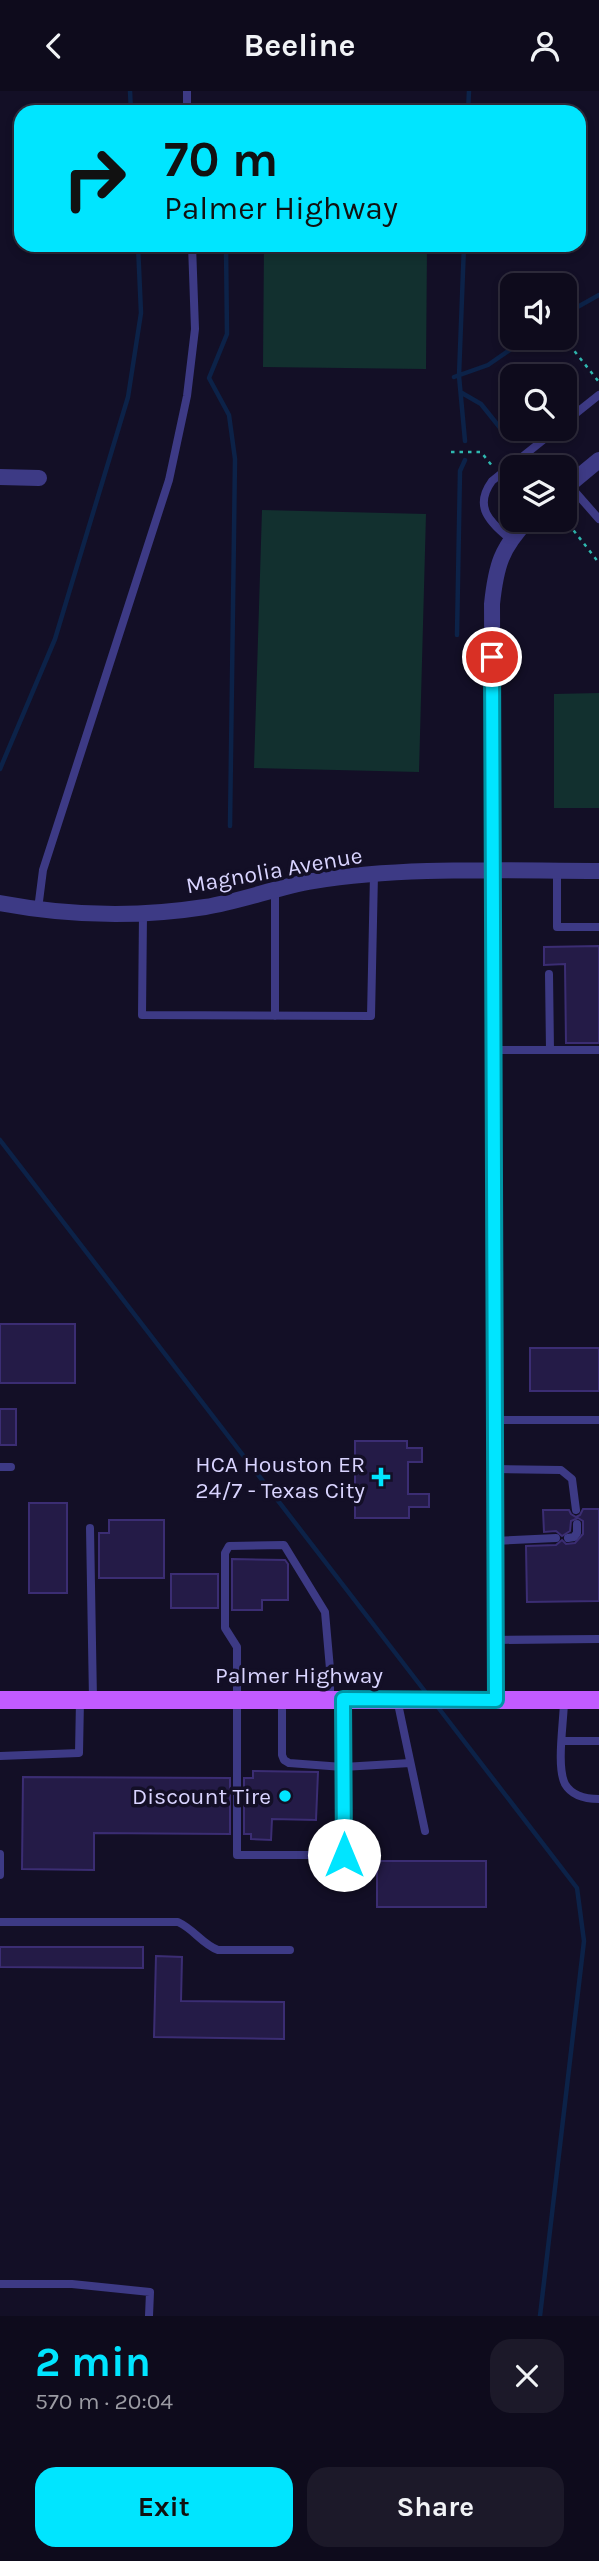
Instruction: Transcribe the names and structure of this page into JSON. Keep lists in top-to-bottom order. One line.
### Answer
{"streets":{"main road":["Palmer Highway"],"street":["Magnolia Avenue"]},"places":{"health":["HCA Houston ER 24/7 - Texas City"],"other":["Discount Tire"]},"page":{"header":"Beeline","turn":["70 m","Palmer Highway"],"heading":["2 min","570 m · 20:04"],"buttons":["Exit","Share"]}}
